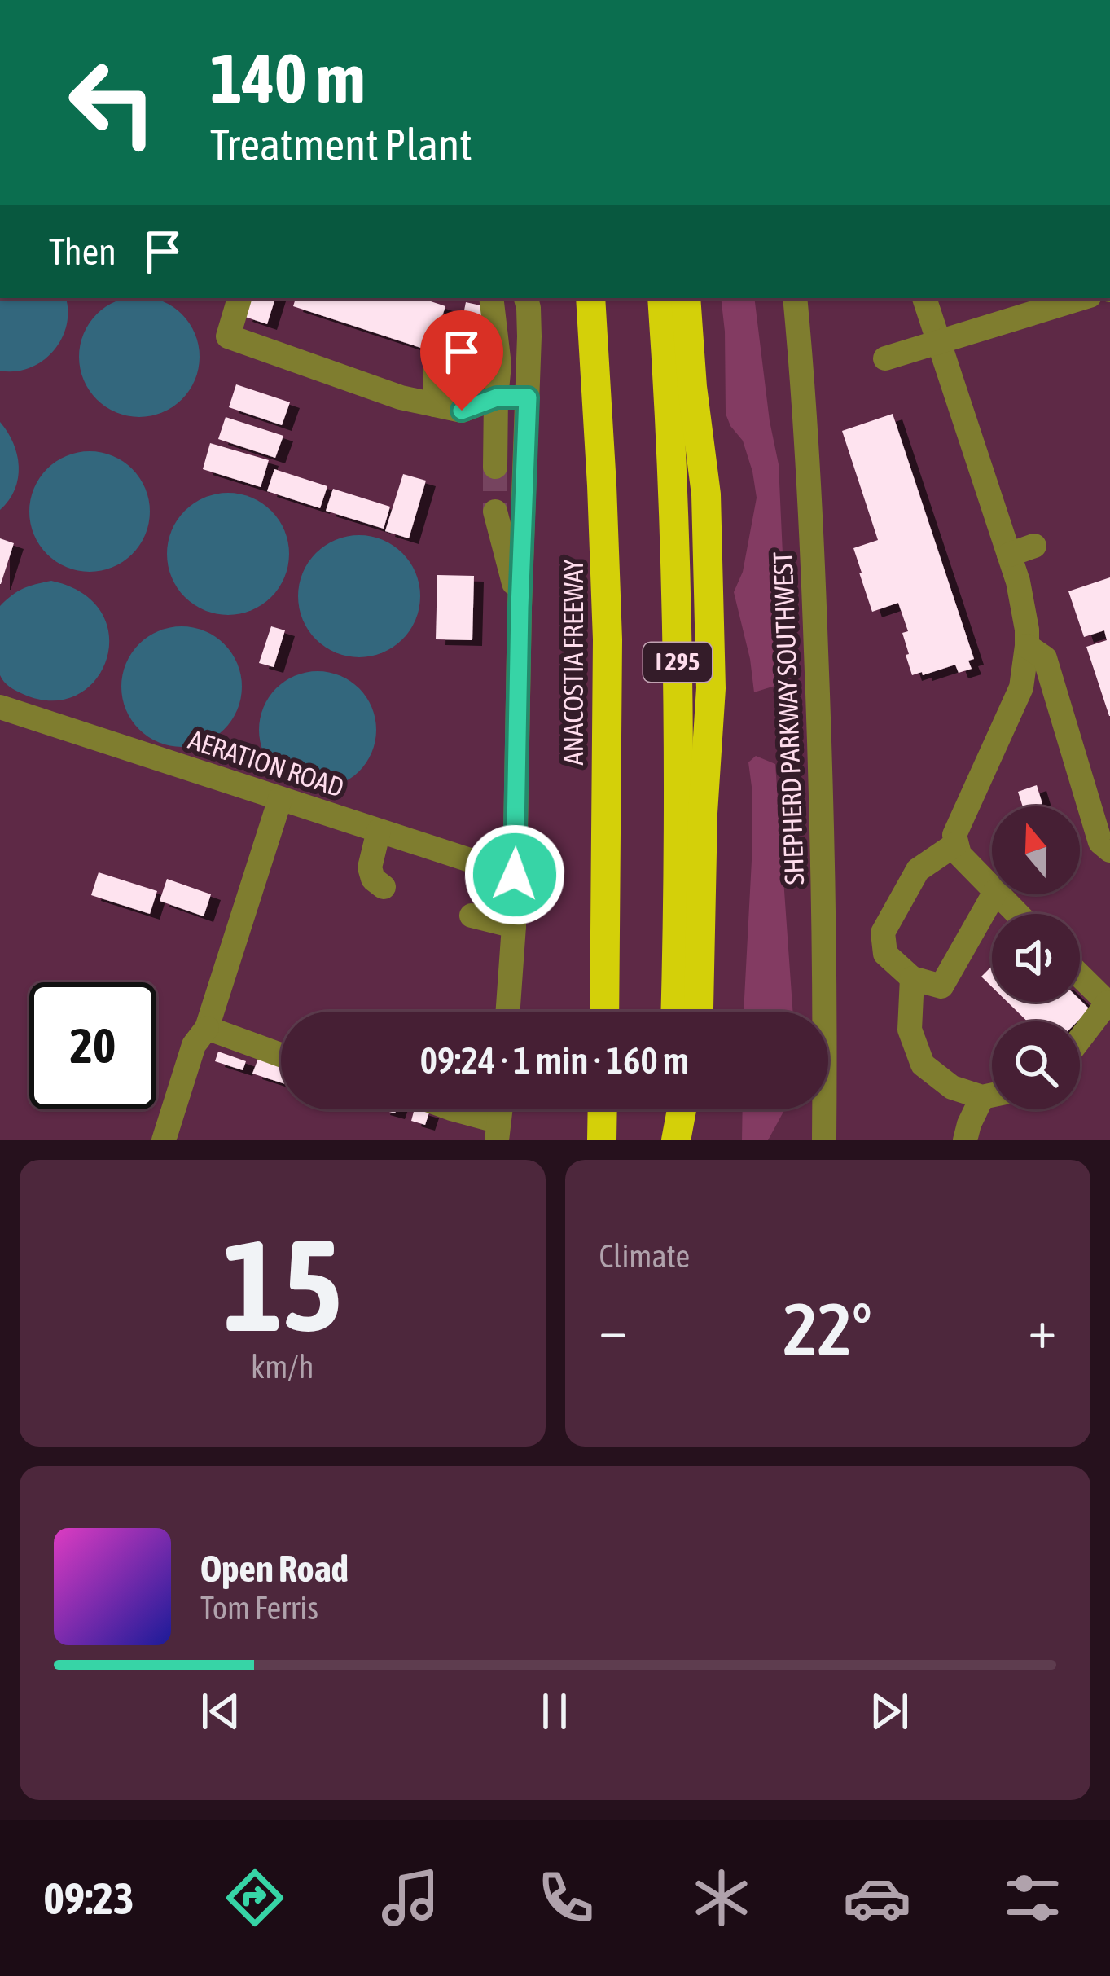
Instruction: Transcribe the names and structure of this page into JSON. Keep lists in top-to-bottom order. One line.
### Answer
{"streets":{"highway":["ANACOSTIA FREEWAY","I 295"],"street":["SHEPHERD PARKWAY SOUTHWEST","AERATION ROAD"]},"north":"top","page":{"turn":["140 m","Treatment Plant"],"then":"Then","limit":"20","trip":"09:24 · 1 min · 160 m","tile":[["15","km/h"],"Climate"],"heat":["−","22°","+"],"song":["Open Road","Tom Ferris"],"tabs":"09:23"}}
